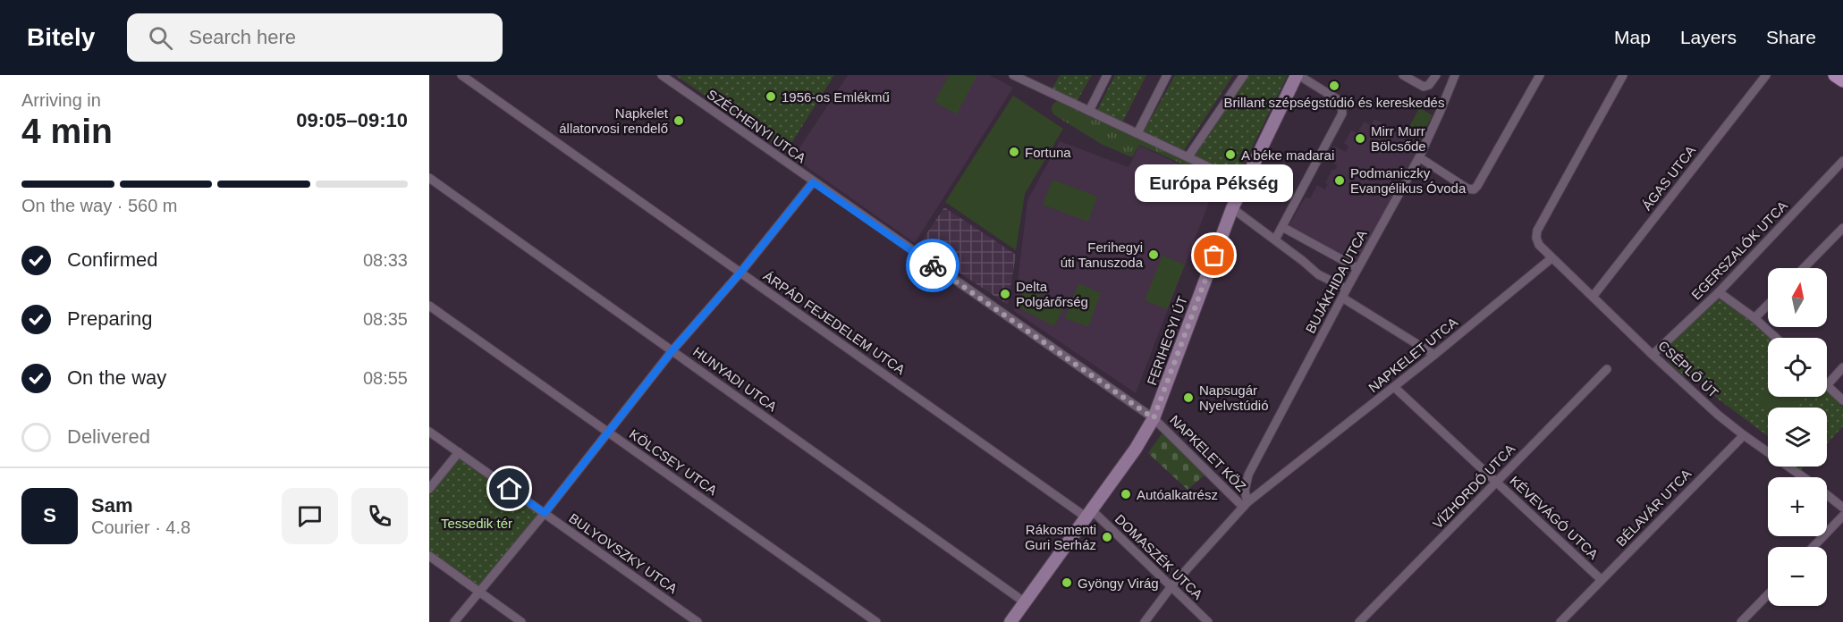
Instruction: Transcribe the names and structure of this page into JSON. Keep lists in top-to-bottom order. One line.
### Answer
{"streets":{"main road":["FERIHEGYI ÚT"],"street":["SZÉCHENYI UTCA","ÁGAS UTCA","EGERSZALÓK UTCA","BUJÁKHIDA UTCA","ÁRPÁD FEJEDELEM UTCA","NAPKELET UTCA","CSÉPLŐ ÚT","HUNYADI UTCA","NAPKELET KÖZ","KÖLCSEY UTCA","VÍZHORDÓ UTCA","BÉLAVÁR UTCA","KÉVEVÁGÓ UTCA","BULYOVSZKY UTCA","DOMASZÉK UTCA"]},"crossings":[["SZÉCHENYI UTCA","FERIHEGYI ÚT"],["SZÉCHENYI UTCA","NAPKELET KÖZ"],["ÁGAS UTCA","CSÉPLŐ ÚT"],["EGERSZALÓK UTCA","CSÉPLŐ ÚT"],["BUJÁKHIDA UTCA","NAPKELET UTCA"],["BUJÁKHIDA UTCA","NAPKELET KÖZ"],["ÁRPÁD FEJEDELEM UTCA","FERIHEGYI ÚT"],["ÁRPÁD FEJEDELEM UTCA","DOMASZÉK UTCA"],["FERIHEGYI ÚT","HUNYADI UTCA"],["FERIHEGYI ÚT","NAPKELET KÖZ"],["FERIHEGYI ÚT","DOMASZÉK UTCA"],["NAPKELET UTCA","CSÉPLŐ ÚT"],["NAPKELET UTCA","NAPKELET KÖZ"],["NAPKELET UTCA","KÉVEVÁGÓ UTCA"],["NAPKELET UTCA","DOMASZÉK UTCA"],["CSÉPLŐ ÚT","BÉLAVÁR UTCA"],["VÍZHORDÓ UTCA","KÉVEVÁGÓ UTCA"],["BÉLAVÁR UTCA","KÉVEVÁGÓ UTCA"]],"parks":["Tessedik tér"],"places":["Brillant szépségstúdió és kereskedés","1956-os Emlékmű","Napkelet állatorvosi rendelő","Mirr Murr Bölcsőde","Fortuna","A béke madarai","Podmaniczky Evangélikus Óvoda","Ferihegyi úti Tanuszoda","Európa Pékség","Delta Polgárőrség","Napsugár Nyelvstúdió","Autóalkatrész","Rákosmenti Guri Serház","Gyöngy Virág"],"north":"top","page":{"header":"Bitely","search":"Search here","nav":["Map","Layers","Share"],"heading":["4 min","Arriving in","09:05–09:10"],"panel":["Sam","Courier · 4.8"],"bubble":"Európa Pékség","bar":"On the way · 560 m","list":[["Confirmed","08:33"],["Preparing","08:35"],["On the way","08:55"],"Delivered"],"map_buttons":["+","−"],"round":"S"}}
